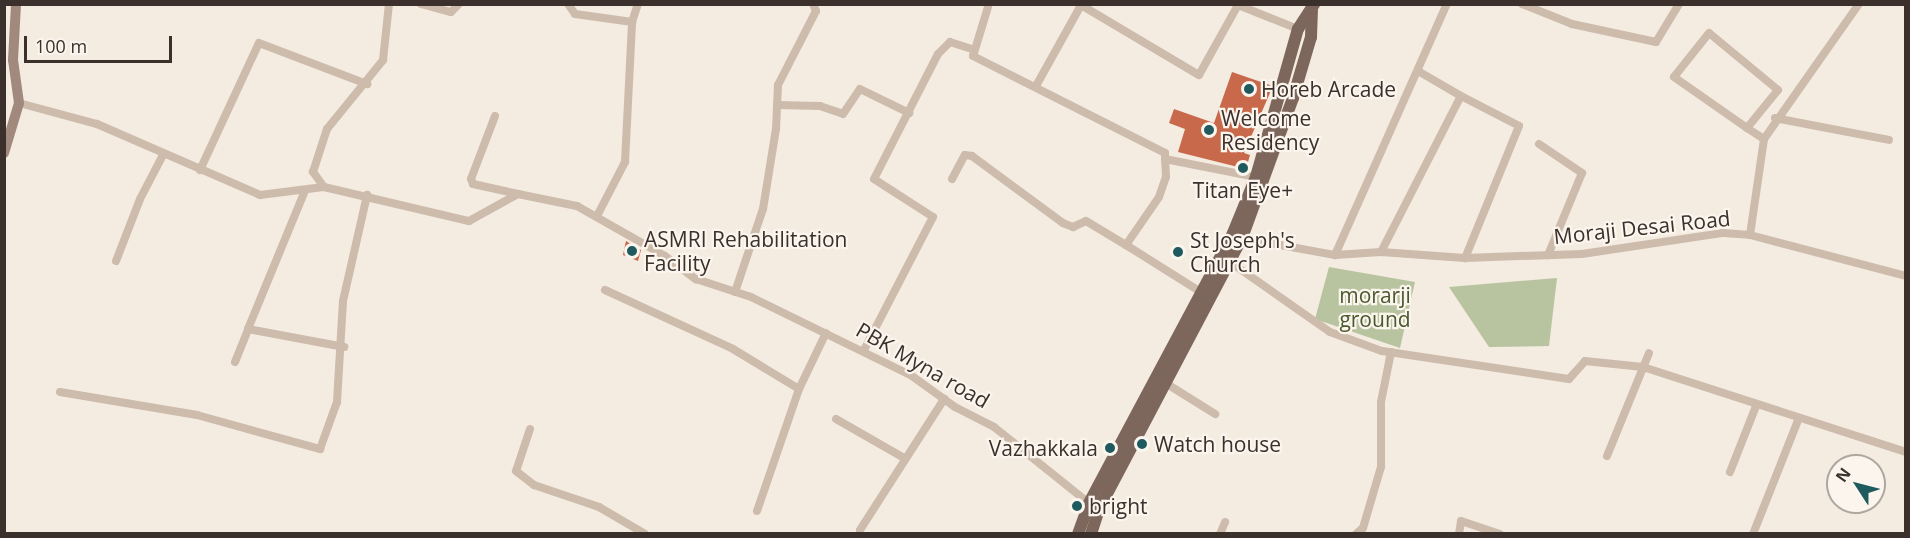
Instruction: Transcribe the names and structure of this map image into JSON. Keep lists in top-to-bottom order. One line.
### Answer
{"streets":{"street":["Moraji Desai Road","PBK Myna road"]},"parks":["morarji ground"],"places":["Horeb Arcade","Welcome Residency","Titan Eye+","ASMRI Rehabilitation Facility","St Joseph's Church","Watch house","Vazhakkala","bright"],"scale_bar":"100 m","north":"top left"}
